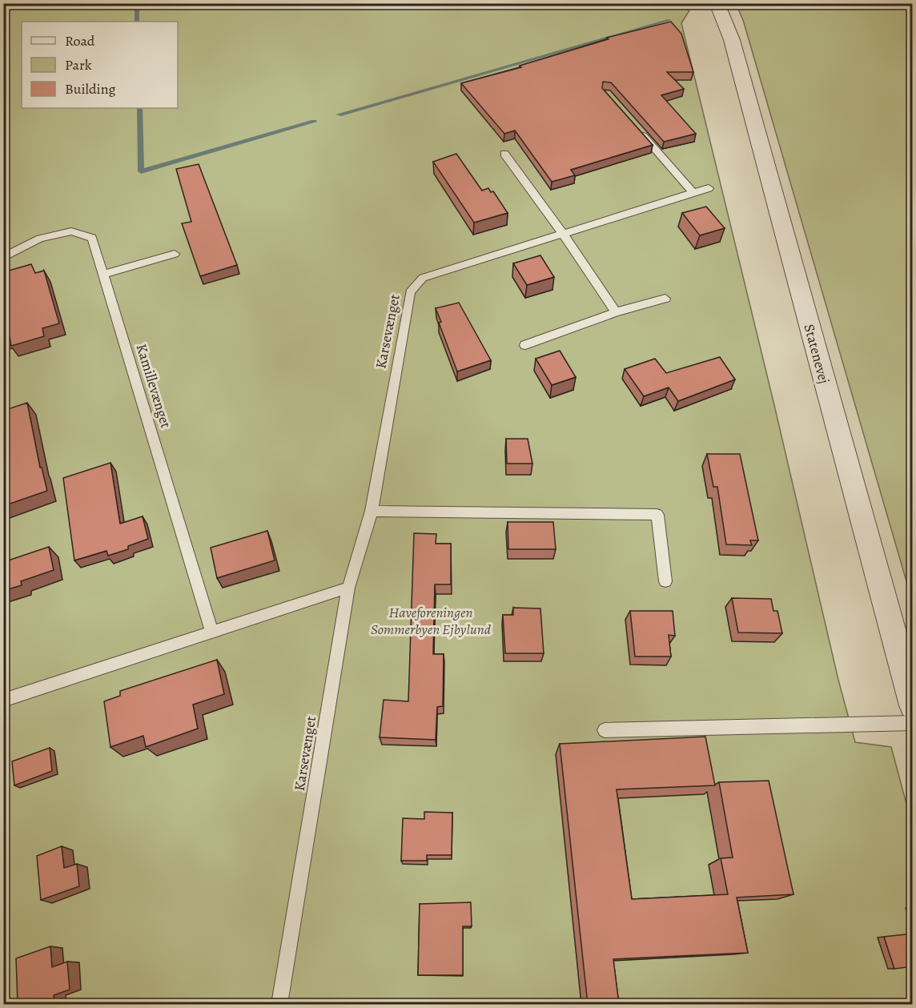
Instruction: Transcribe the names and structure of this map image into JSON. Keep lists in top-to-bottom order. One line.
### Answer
{"streets":{"street":["Statenevej"],"lane":["Karsevænget","Kamillevænget"]},"parks":["Haveforeningen Sommerbyen Ejbylund"],"legend":["Road","Park","Building"]}
